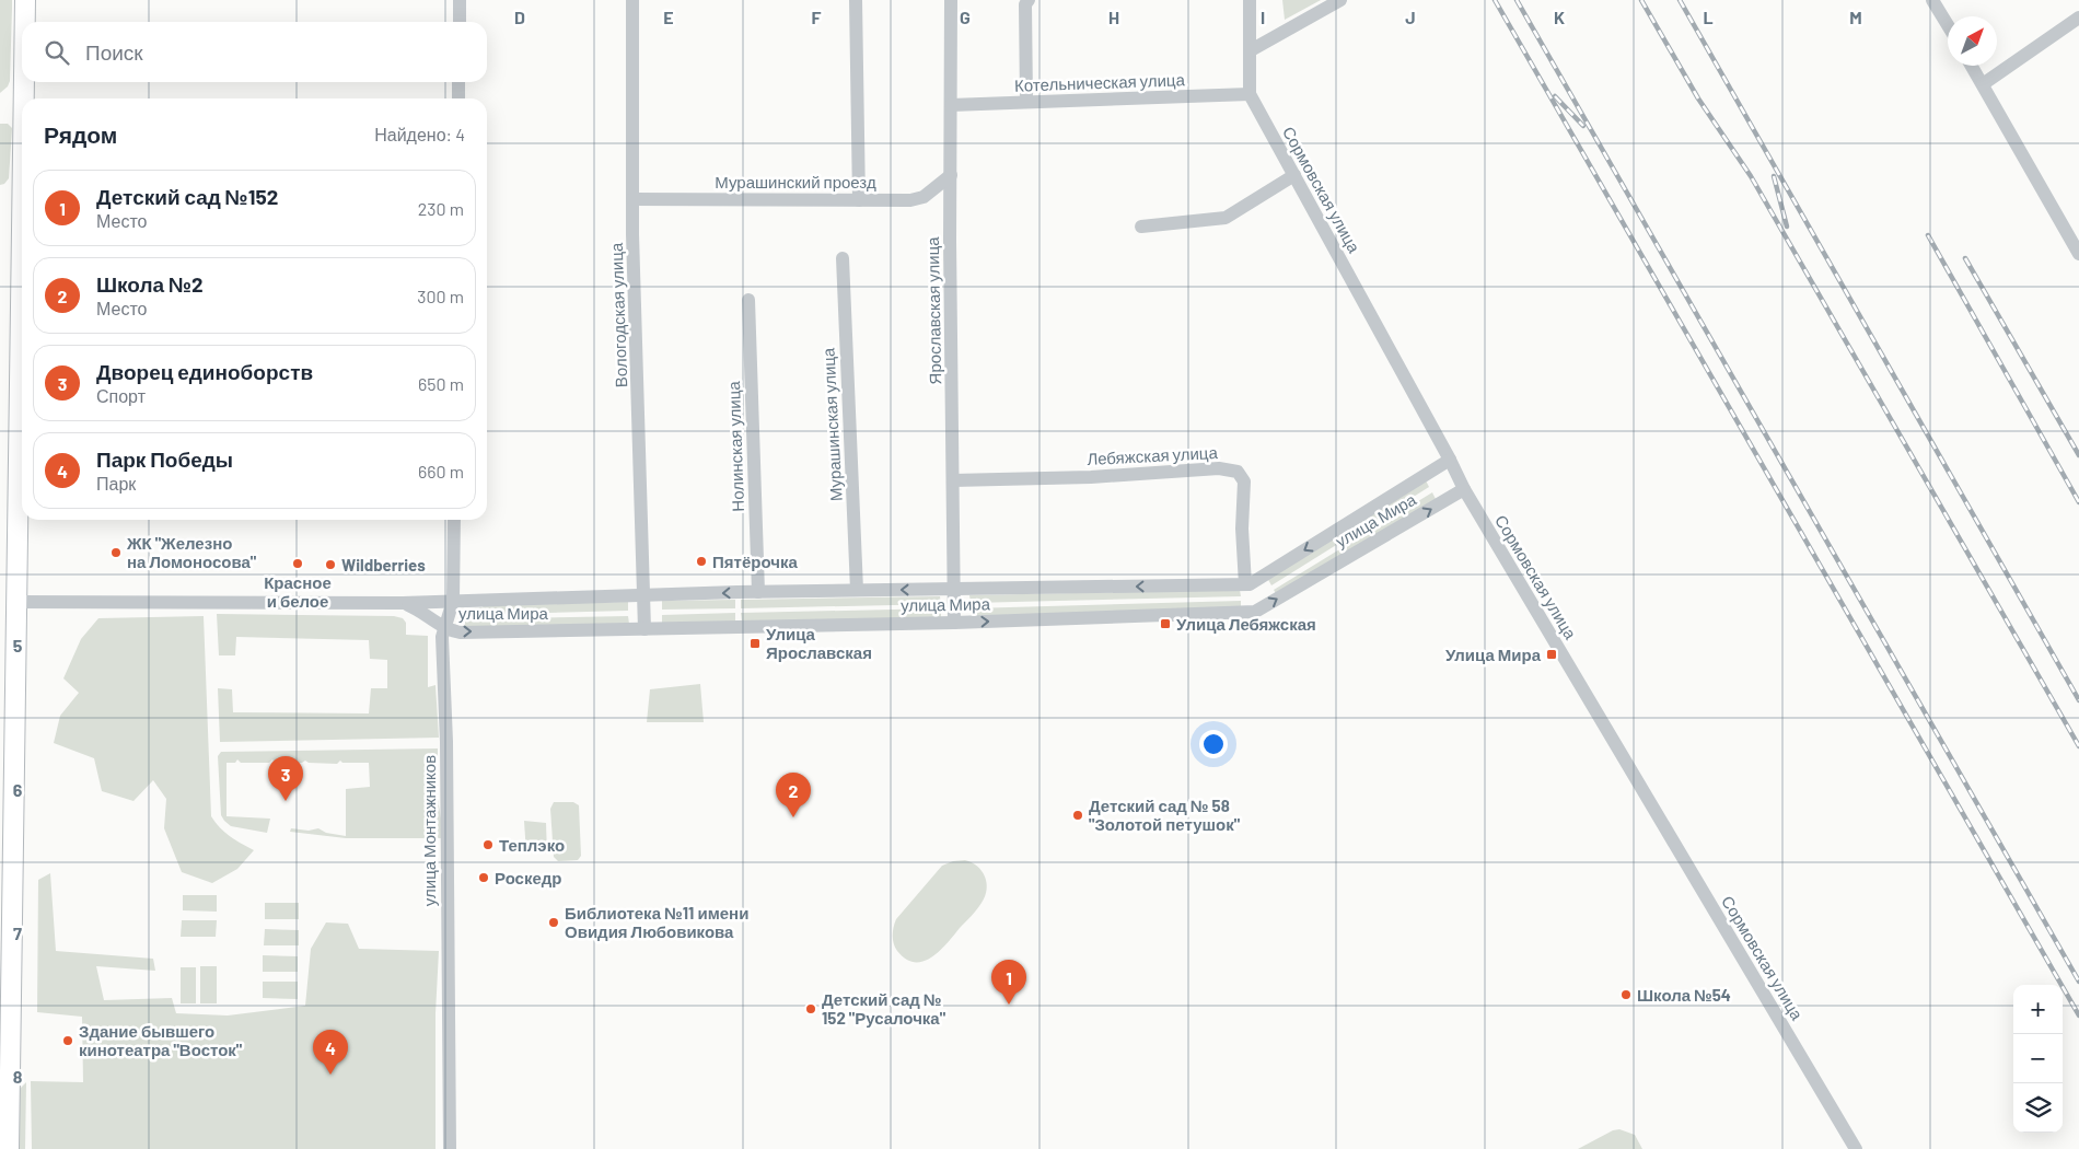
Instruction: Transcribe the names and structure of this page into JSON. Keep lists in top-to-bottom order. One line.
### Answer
{"streets":{"street":["Котельническая улица","Мурашинский проезд","Сормовская улица","Ярославская улица","Вологодская улица","Мурашинская улица","Нолинская улица","Лебяжская улица","улица Мира","улица Монтажников"]},"crossings":[["Котельническая улица","Сормовская улица"],["Котельническая улица","Ярославская улица"],["Мурашинский проезд","Ярославская улица"],["Мурашинский проезд","Вологодская улица"],["Сормовская улица","улица Мира"],["Ярославская улица","Лебяжская улица"],["Ярославская улица","улица Мира"],["Вологодская улица","улица Мира"],["Мурашинская улица","улица Мира"],["Нолинская улица","улица Мира"],["Лебяжская улица","улица Мира"],["улица Мира","улица Монтажников"]],"places":{"other":["ЖК \"Железно на Ломоносова\"","Пятёрочка","Красное и белое","Wildberries","Детский сад № 58 \"Золотой петушок\"","Теплэко","Роскедр","Библиотека №11 имени Овидия Любовикова","Школа №54","Детский сад № 152 \"Русалочка\"","Здание бывшего кинотеатра \"Восток\""],"transit":["Улица Лебяжская","Улица Ярославская","Улица Мира"]},"north":"top right","page":{"search":"Поиск","heading":["Рядом","Найдено: 4"],"list":[{"mark":"1","name":"Детский сад №152","note":"Место","value":"230 m"},{"mark":"2","name":"Школа №2","note":"Место","value":"300 m"},{"mark":"3","name":"Дворец единоборств","note":"Спорт","value":"650 m"},{"mark":"4","name":"Парк Победы","note":"Парк","value":"660 m"}],"pins":["3","2","1","4"],"map_buttons":["+","−"]},"grid":{"columns":["D","E","F","G","H","I","J","K","L","M"],"rows":["5","6","7","8"]}}
